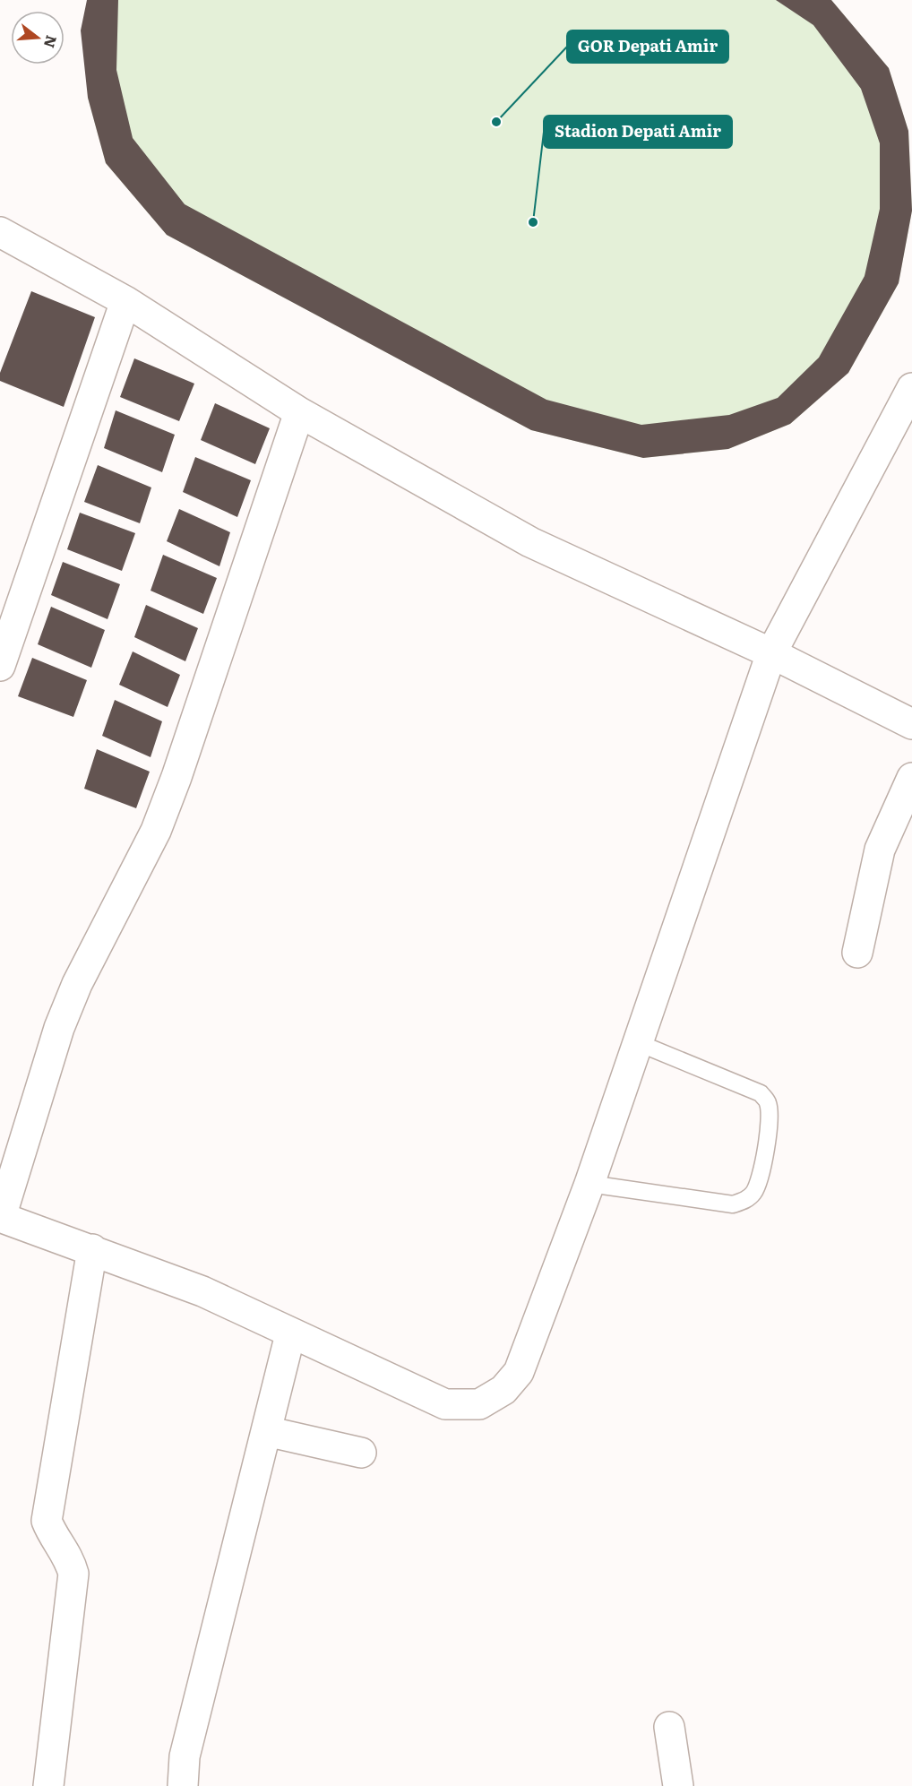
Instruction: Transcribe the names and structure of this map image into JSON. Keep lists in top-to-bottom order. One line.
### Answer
{"places":["GOR Depati Amir","Stadion Depati Amir"],"north":"right"}
